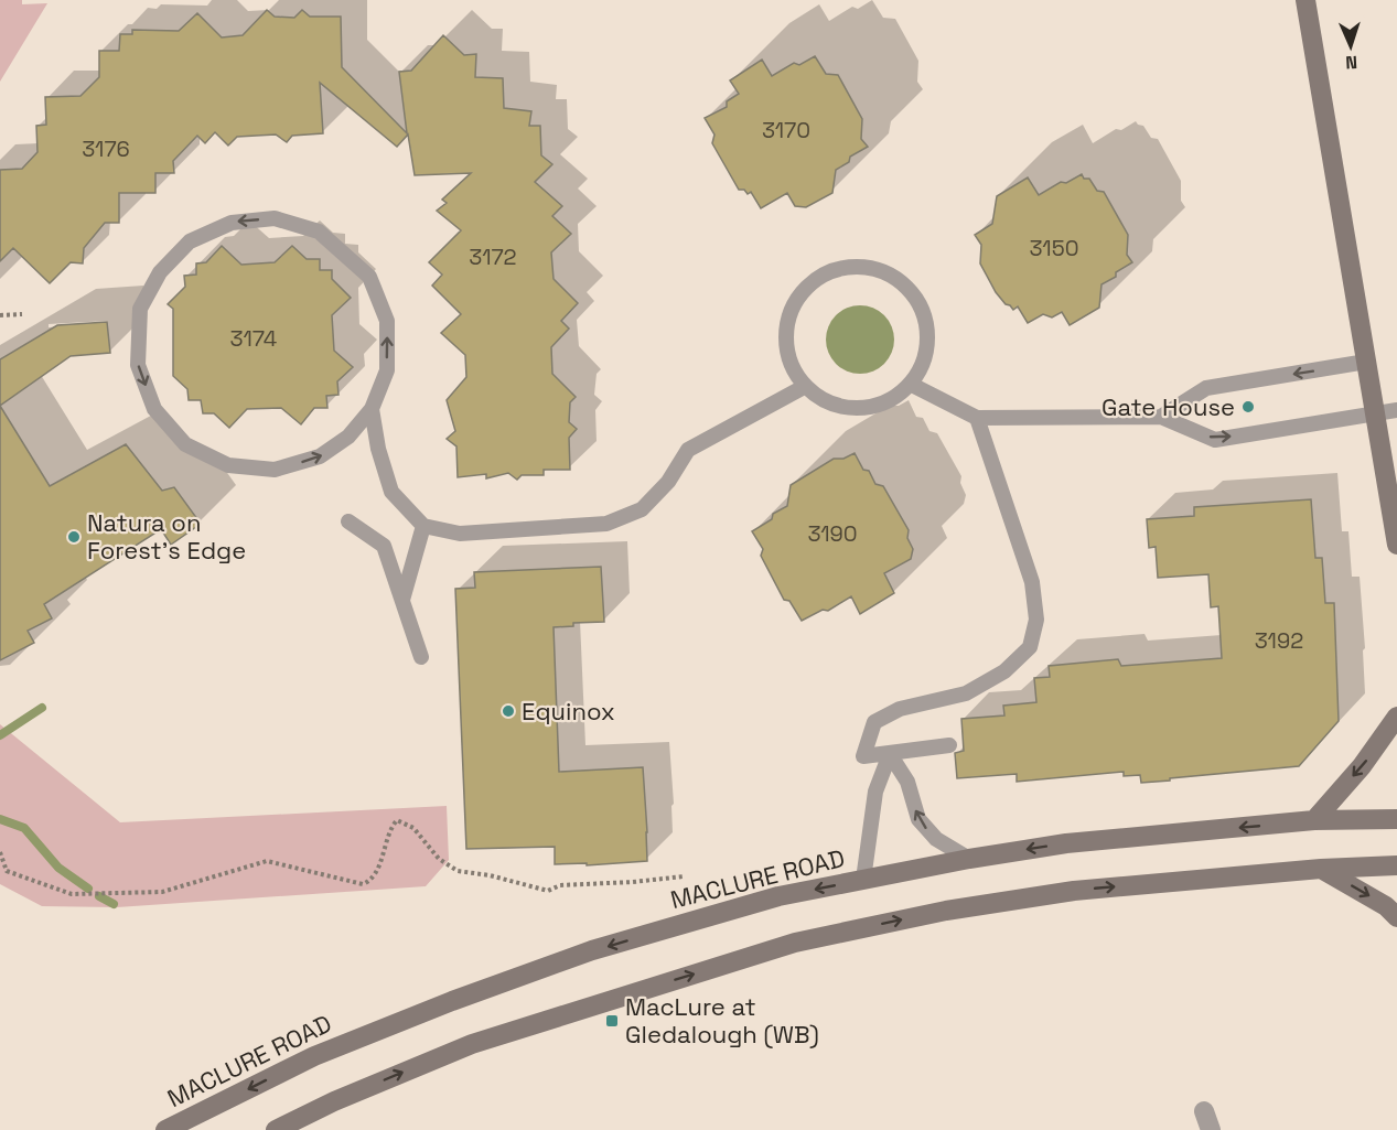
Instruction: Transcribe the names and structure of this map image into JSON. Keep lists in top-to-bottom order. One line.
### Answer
{"streets":{"main road":["MACLURE ROAD"]},"places":{"other":["Gate House","Natura on Forest's Edge","Equinox"],"transit":["MacLure at Gledalough (WB)"]},"house_numbers":["3170","3176","3150","3172","3174","3190","3192"],"north":"bottom"}
